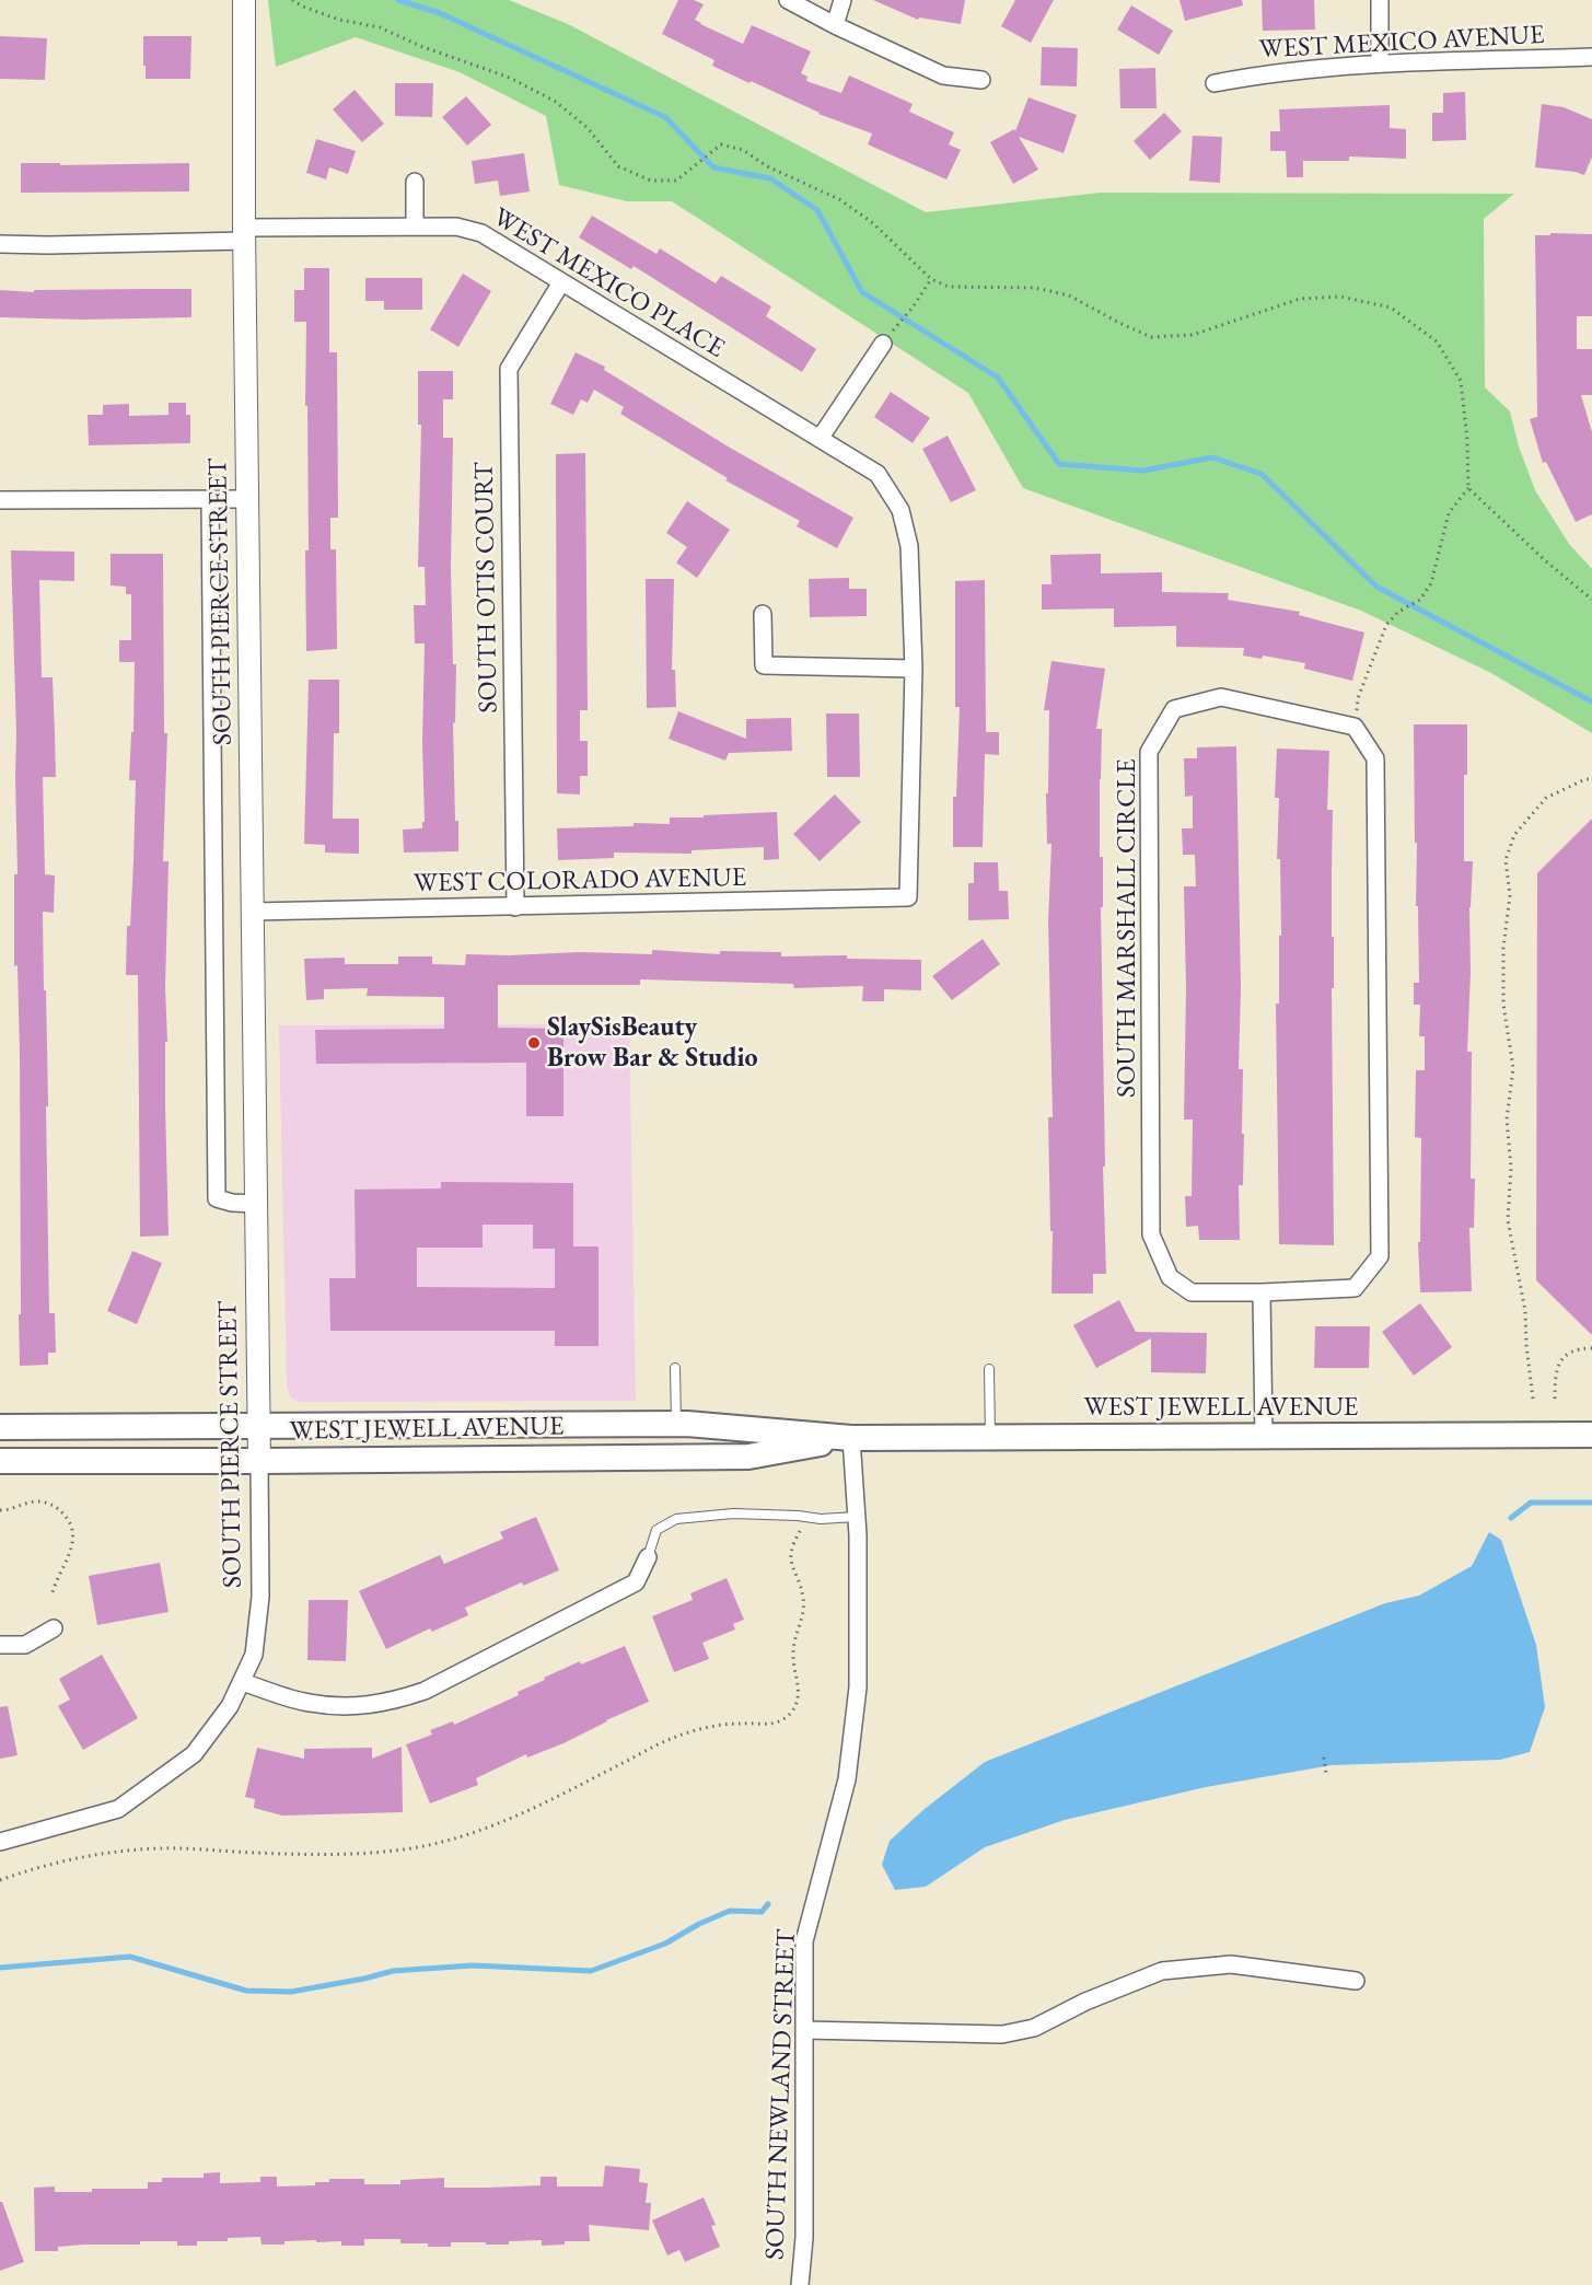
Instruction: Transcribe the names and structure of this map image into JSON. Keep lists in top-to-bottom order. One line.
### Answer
{"streets":{"main road":["WEST JEWELL AVENUE"],"street":["WEST MEXICO AVENUE","WEST MEXICO PLACE","SOUTH OTIS COURT","SOUTH PIERCE STREET","WEST COLORADO AVENUE","SOUTH MARSHALL CIRCLE","SOUTH NEWLAND STREET"]},"crossings":[["WEST MEXICO PLACE","SOUTH OTIS COURT"],["WEST MEXICO PLACE","SOUTH PIERCE STREET"],["WEST MEXICO PLACE","WEST COLORADO AVENUE"],["SOUTH OTIS COURT","WEST COLORADO AVENUE"],["SOUTH PIERCE STREET","WEST COLORADO AVENUE"],["SOUTH PIERCE STREET","WEST JEWELL AVENUE"],["WEST JEWELL AVENUE","SOUTH NEWLAND STREET"]],"places":["SlaySisBeauty Brow Bar & Studio"]}
